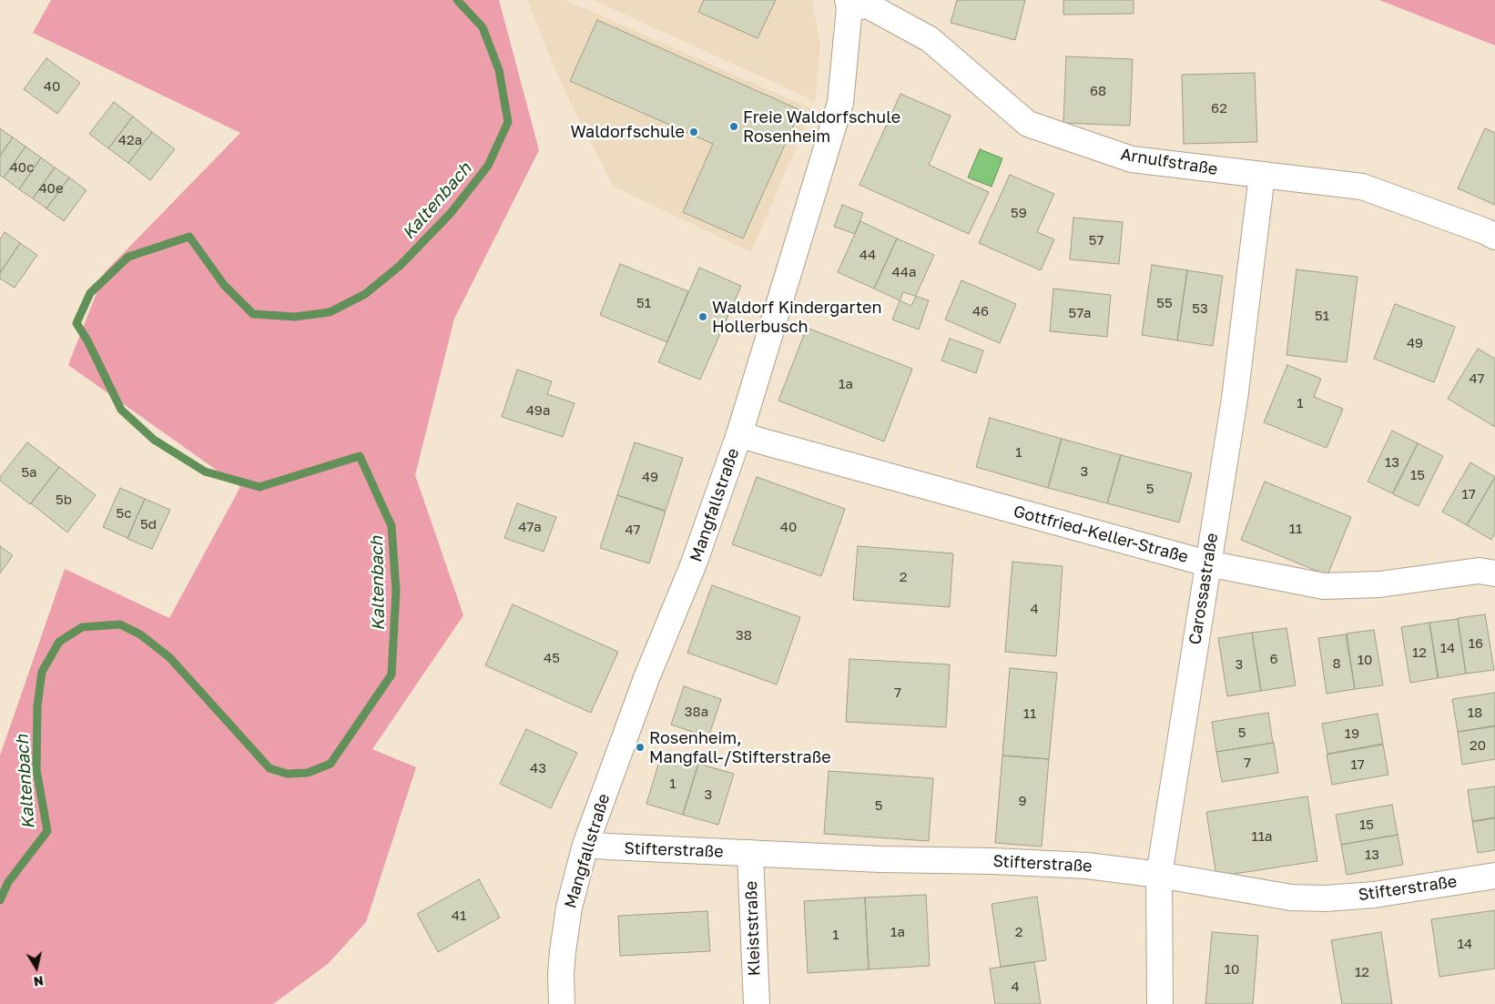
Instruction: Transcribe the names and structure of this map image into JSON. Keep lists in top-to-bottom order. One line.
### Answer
{"streets":{"street":["Arnulfstraße","Mangfallstraße","Gottfried-Keller-Straße","Carossastraße","Stifterstraße","Kleiststraße"]},"crossings":[["Arnulfstraße","Mangfallstraße"],["Arnulfstraße","Carossastraße"],["Mangfallstraße","Gottfried-Keller-Straße"],["Mangfallstraße","Stifterstraße"],["Gottfried-Keller-Straße","Carossastraße"],["Carossastraße","Stifterstraße"],["Stifterstraße","Kleiststraße"]],"water":["Kaltenbach"],"places":["Freie Waldorfschule Rosenheim","Waldorfschule","Waldorf Kindergarten Hollerbusch","Rosenheim, Mangfall-/Stifterstraße"],"house_numbers":["40","68","62","42a","40c","40e","59","57","44","44a","51","55","53","46","57a","51","49","47","1a","1","49a","1","13","3","5a","15","49","5","17","5b","5c","5d","47a","40","11","47","2","4","38","16","14","12","45","6","10","8","3","7","38a","18","11","5","19","20","7","17","43","1","3","9","5","15","11a","13","41","1a","2","1","14","10","12","4"],"north":"bottom"}
